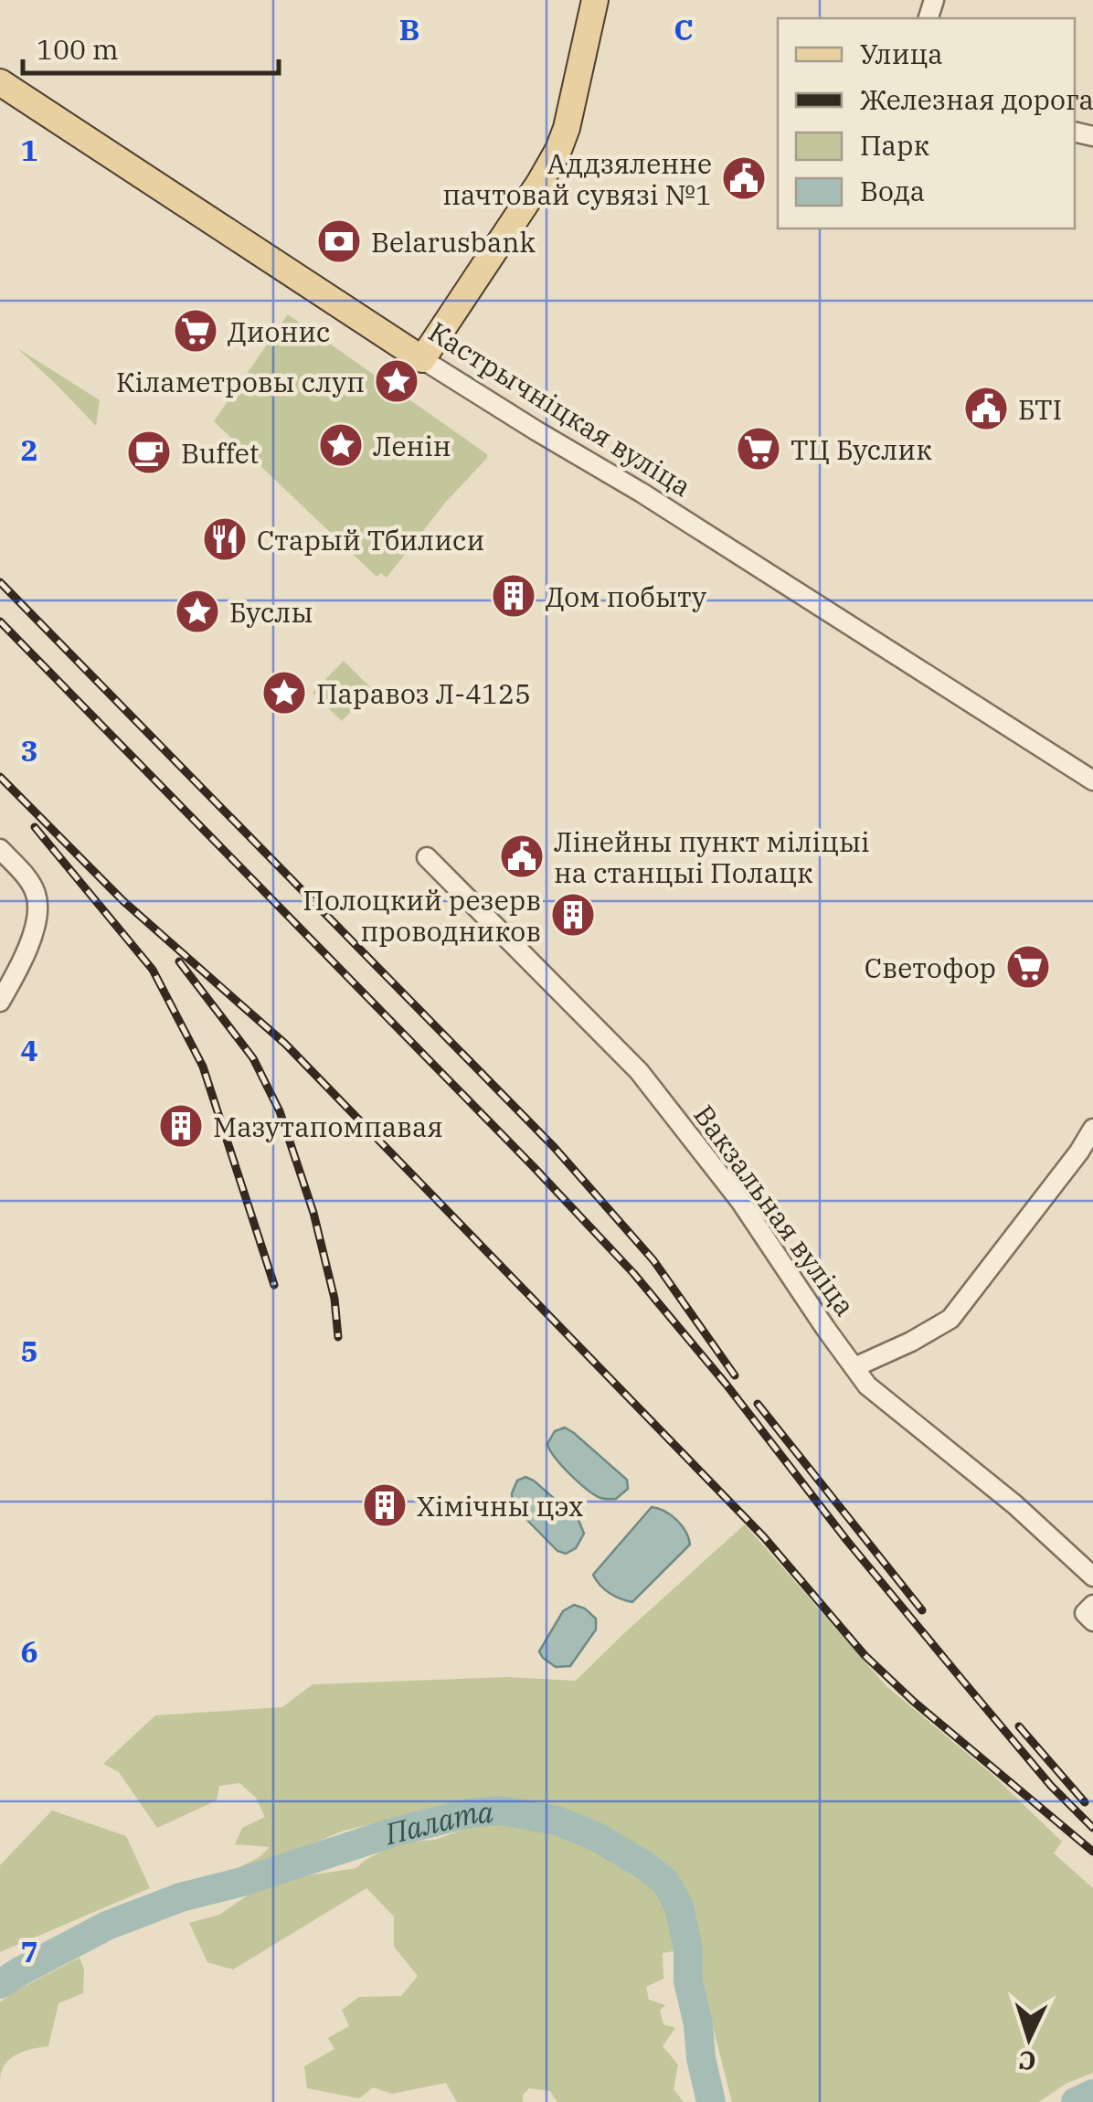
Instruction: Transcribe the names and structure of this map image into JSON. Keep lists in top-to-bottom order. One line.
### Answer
{"streets":{"main road":["Кастрычніцкая вуліца"],"street":["Вакзальная вуліца"]},"water":["Палата"],"places":{"public building":["Аддзяленне пачтовай сувязі №1","БТІ","Лінейны пункт міліцыі на станцыі Полацк"],"bank":["Belarusbank"],"supermarket":["Дионис","ТЦ Буслик","Светофор"],"place":["Кіламетровы слуп","Ленін","Буслы","Паравоз Л-4125"],"cafe":["Buffet"],"restaurant":["Старый Тбилиси"],"building":["Дом побыту","Полоцкий резерв проводников","Мазутапомпавая","Хімічны цэх"]},"legend":["Улица","Железная дорога","Парк","Вода"],"scale_bar":"100 m","north":"bottom","grid":{"columns":["B","C"],"rows":["1","2","3","4","5","6","7"]}}
